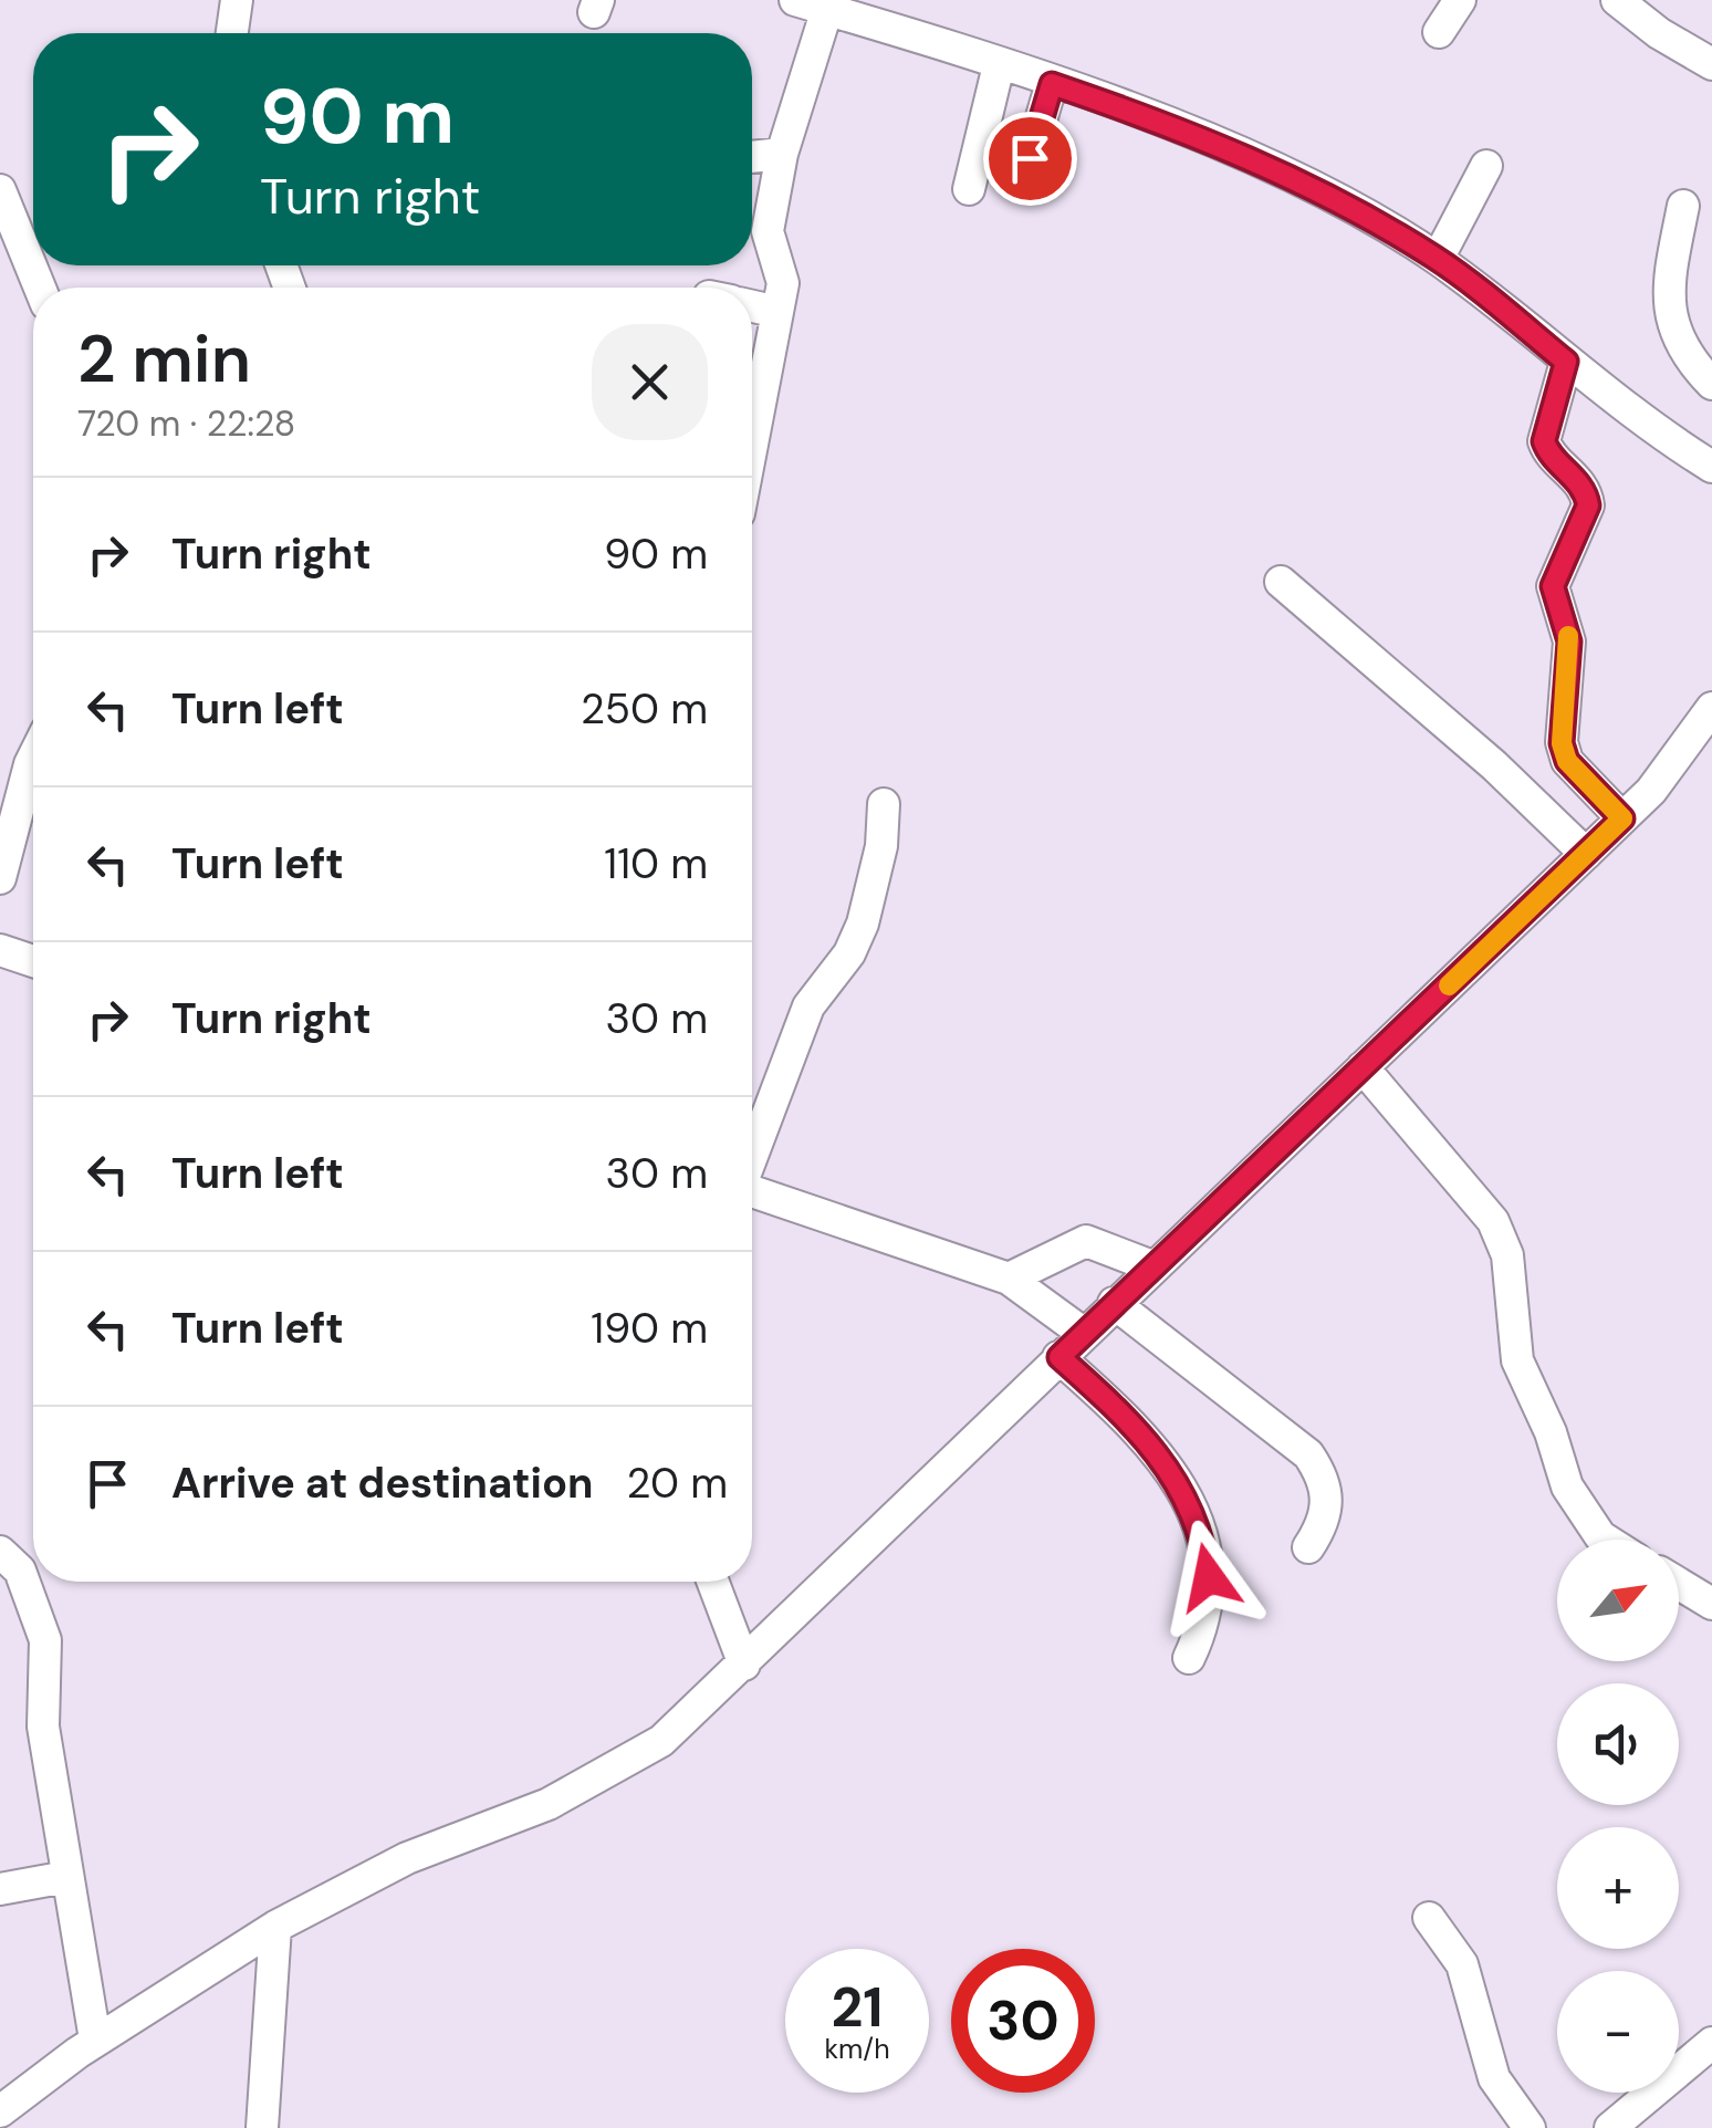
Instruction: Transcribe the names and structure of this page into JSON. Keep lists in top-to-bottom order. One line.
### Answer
{"north":"top right","page":{"turn":["90 m","Turn right"],"heading":["2 min","720 m · 22:28"],"list":[{"name":"Turn right","value":"90 m"},{"name":"Turn left","value":"250 m"},{"name":"Turn left","value":"110 m"},{"name":"Turn right","value":"30 m"},{"name":"Turn left","value":"30 m"},{"name":"Turn left","value":"190 m"},{"name":"Arrive at destination","value":"20 m"}],"map_buttons":["+","−"],"speed":"21 km/h","limit":"30"}}
